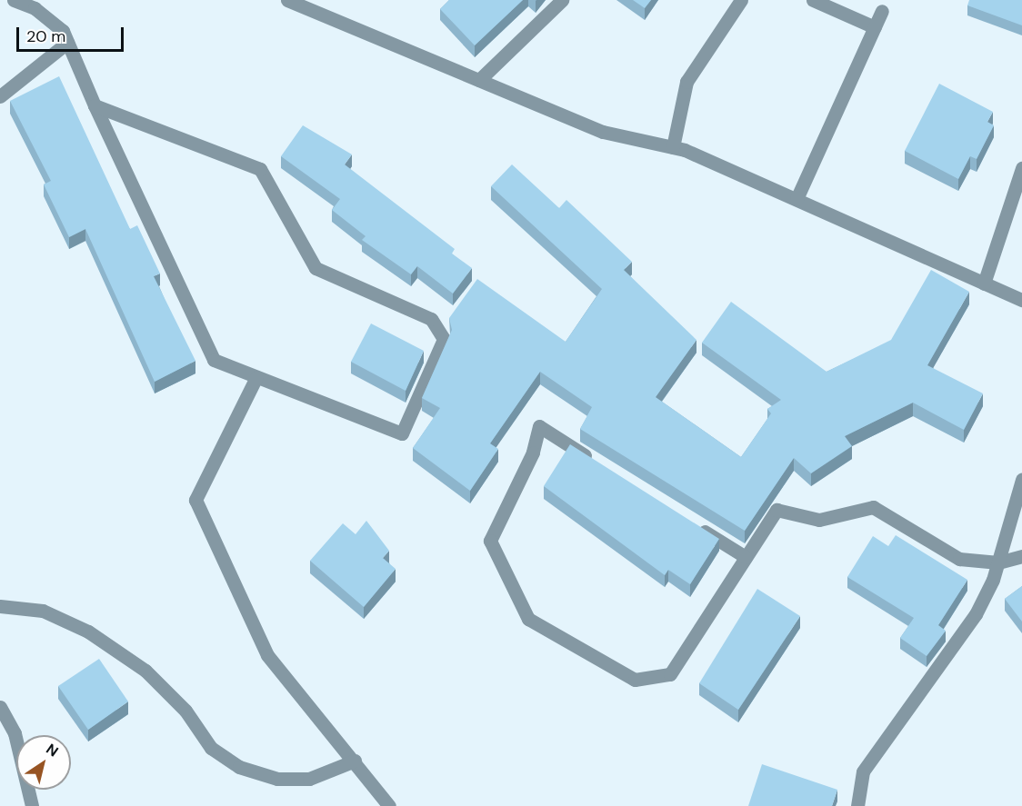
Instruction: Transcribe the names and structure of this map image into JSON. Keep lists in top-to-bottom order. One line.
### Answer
{"scale_bar":"20 m","north":"top right"}
